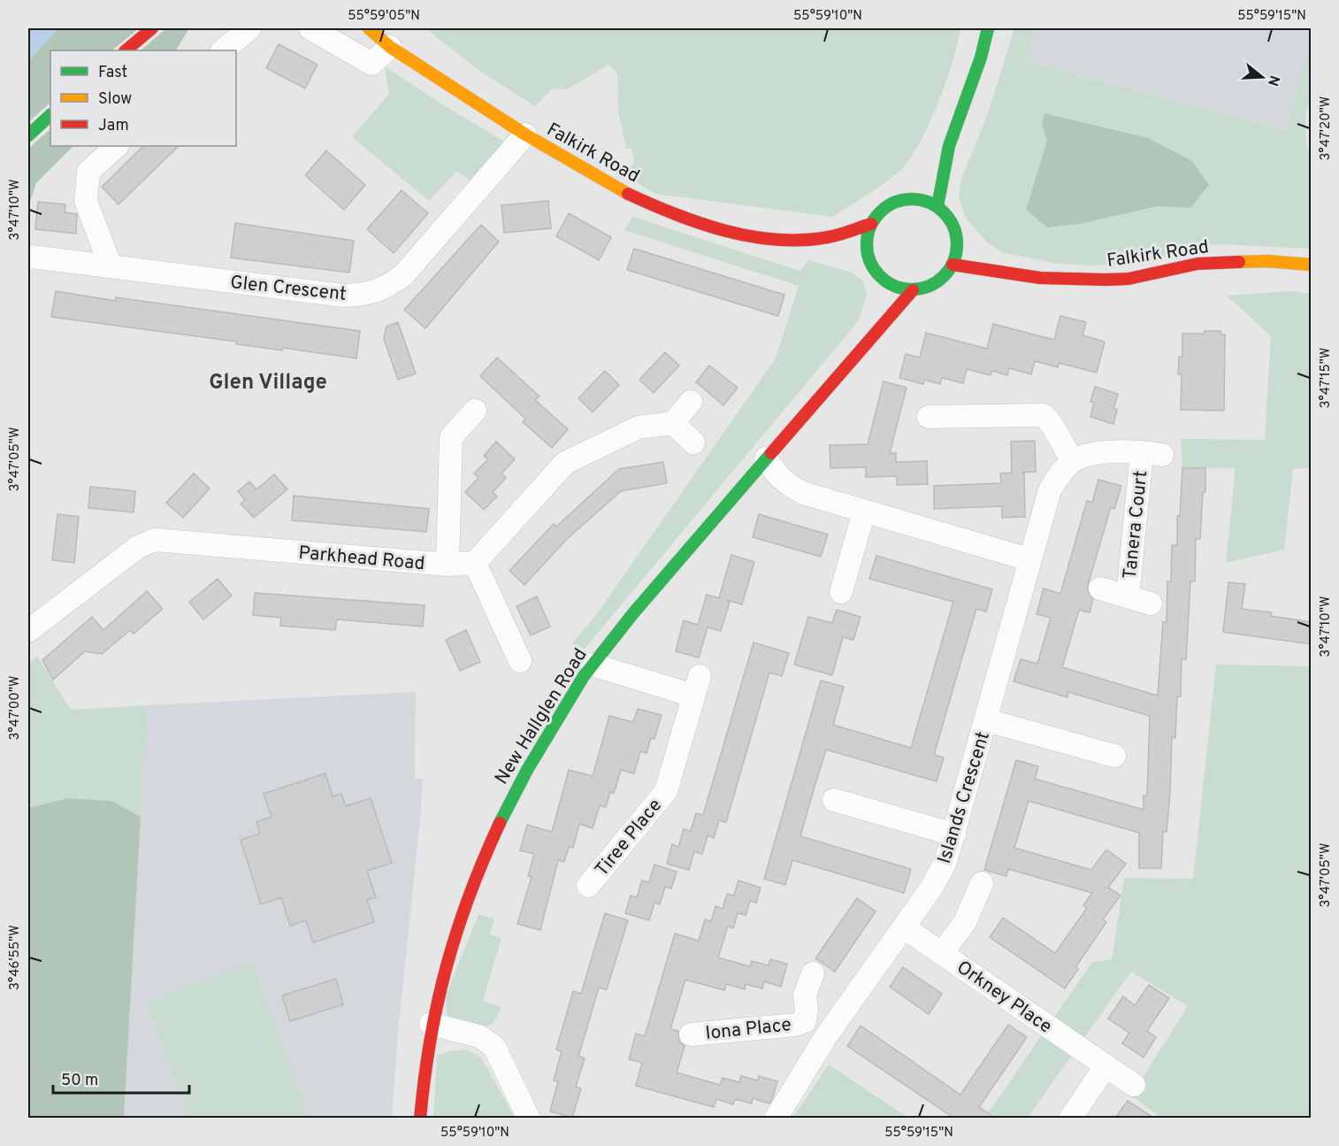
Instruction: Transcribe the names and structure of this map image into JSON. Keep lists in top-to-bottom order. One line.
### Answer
{"streets":{"main road":["Falkirk Road","New Hallglen Road"],"street":["Glen Crescent","Tanera Court","Parkhead Road","Islands Crescent","Tiree Place","Orkney Place","Iona Place"]},"crossings":[["Falkirk Road","Glen Crescent"],["Falkirk Road","New Hallglen Road"],["Tanera Court","Islands Crescent"],["New Hallglen Road","Tiree Place"],["Islands Crescent","Orkney Place"],["Islands Crescent","Iona Place"]],"districts":["Glen Village"],"legend":["Fast","Slow","Jam"],"scale_bar":"50 m","north":"right","coordinates":["55°59'05\"N","55°59'10\"N","55°59'15\"N","3°47'20\"W","3°47'10\"W","3°47'15\"W","3°47'05\"W","3°47'00\"W","3°46'55\"W"]}
